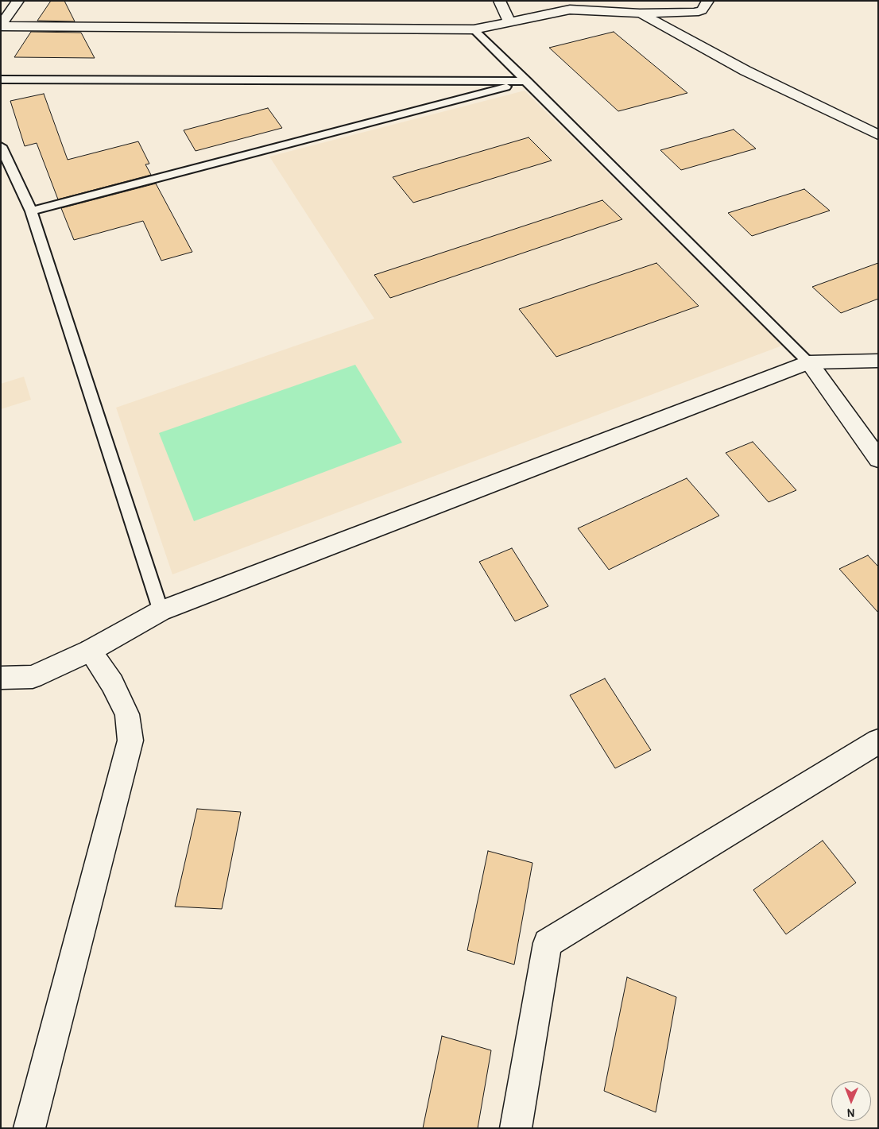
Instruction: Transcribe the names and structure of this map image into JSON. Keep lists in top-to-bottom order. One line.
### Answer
{"north":"bottom"}
